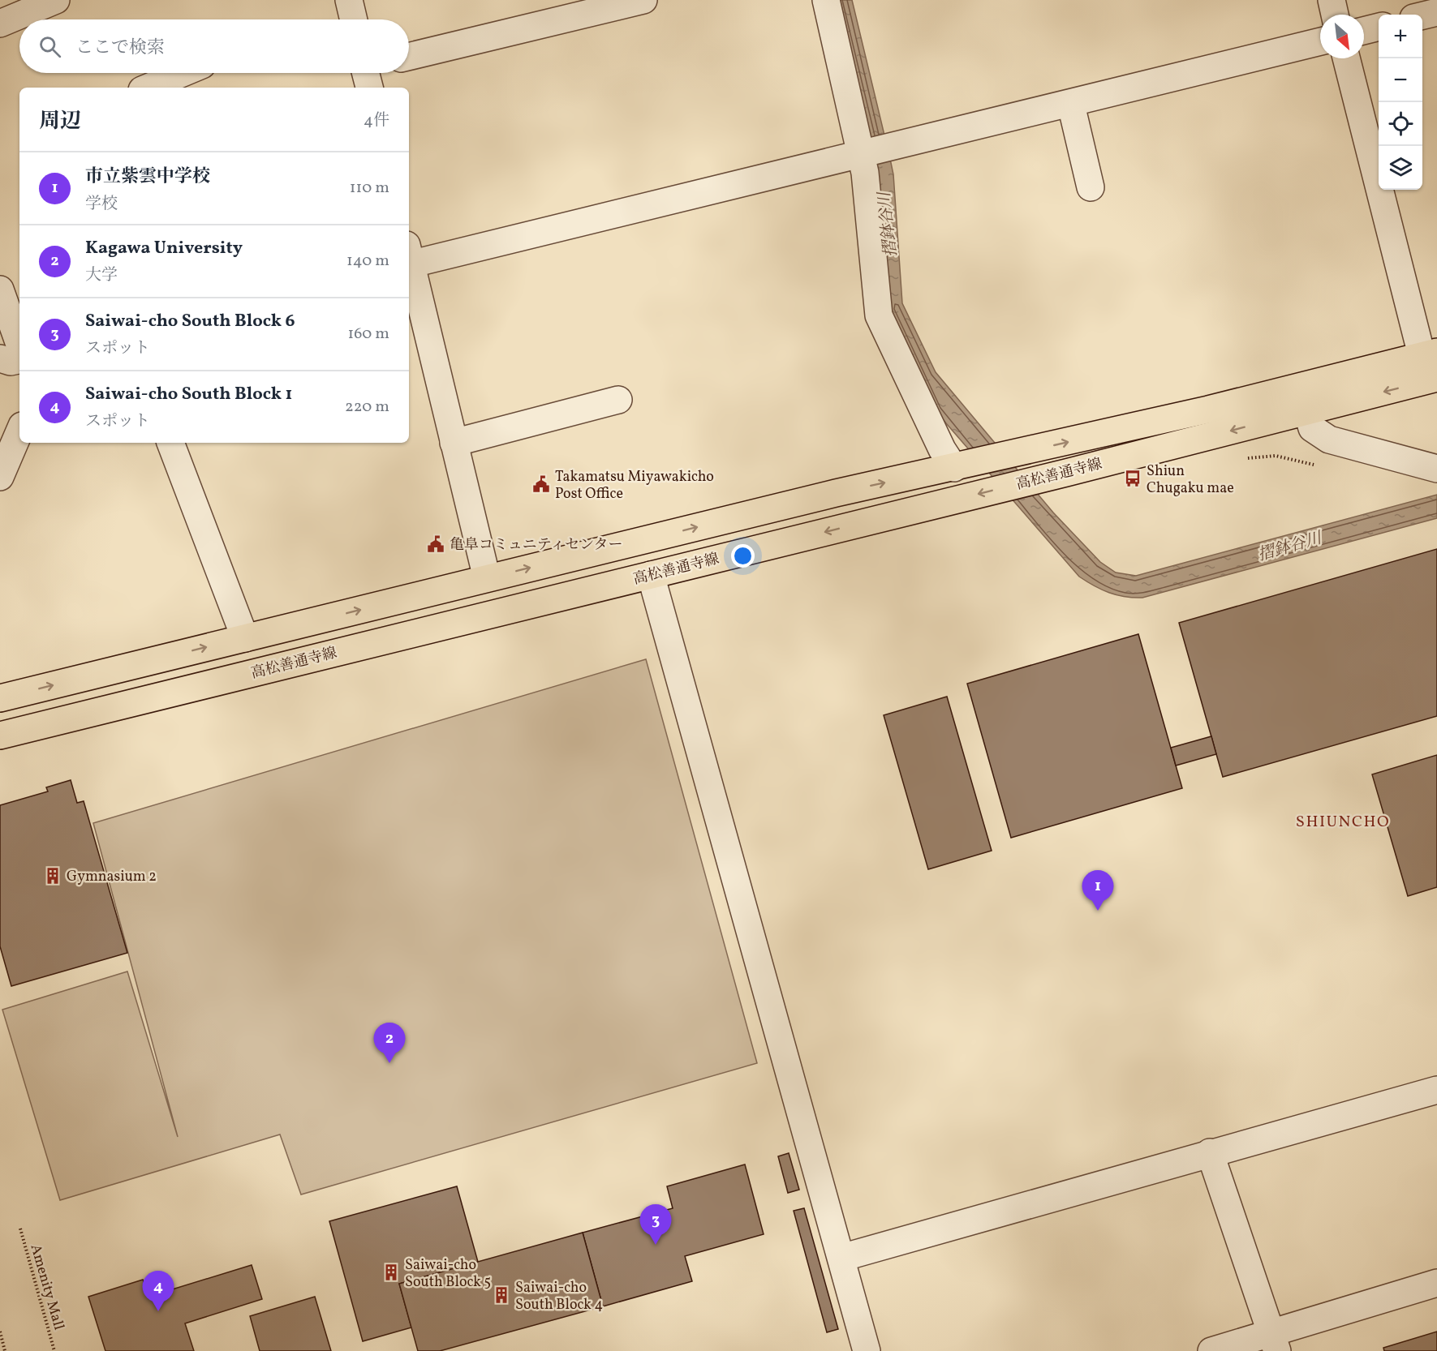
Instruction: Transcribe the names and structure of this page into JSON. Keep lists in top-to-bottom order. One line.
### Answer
{"streets":{"main road":["高松善通寺線"],"path":["Amenity Mall"]},"districts":["SHIUNCHO"],"water":["摺鉢谷川"],"places":{"bus stop":["Shiun Chugaku mae"],"public building":["Takamatsu Miyawakicho Post Office","亀阜コミュニティセンター"],"building":["Gymnasium 2","Saiwai-cho South Block 5","Saiwai-cho South Block 4"]},"north":"bottom right","page":{"map_buttons":["+","−"],"search":"ここで検索","heading":["周辺","4件"],"list":[{"mark":"1","name":"市立紫雲中学校","note":"学校","value":"110 m"},{"mark":"2","name":"Kagawa University","note":"大学","value":"140 m"},{"mark":"3","name":"Saiwai-cho South Block 6","note":"スポット","value":"160 m"},{"mark":"4","name":"Saiwai-cho South Block 1","note":"スポット","value":"220 m"}],"pins":["1","2","3","4"]}}
